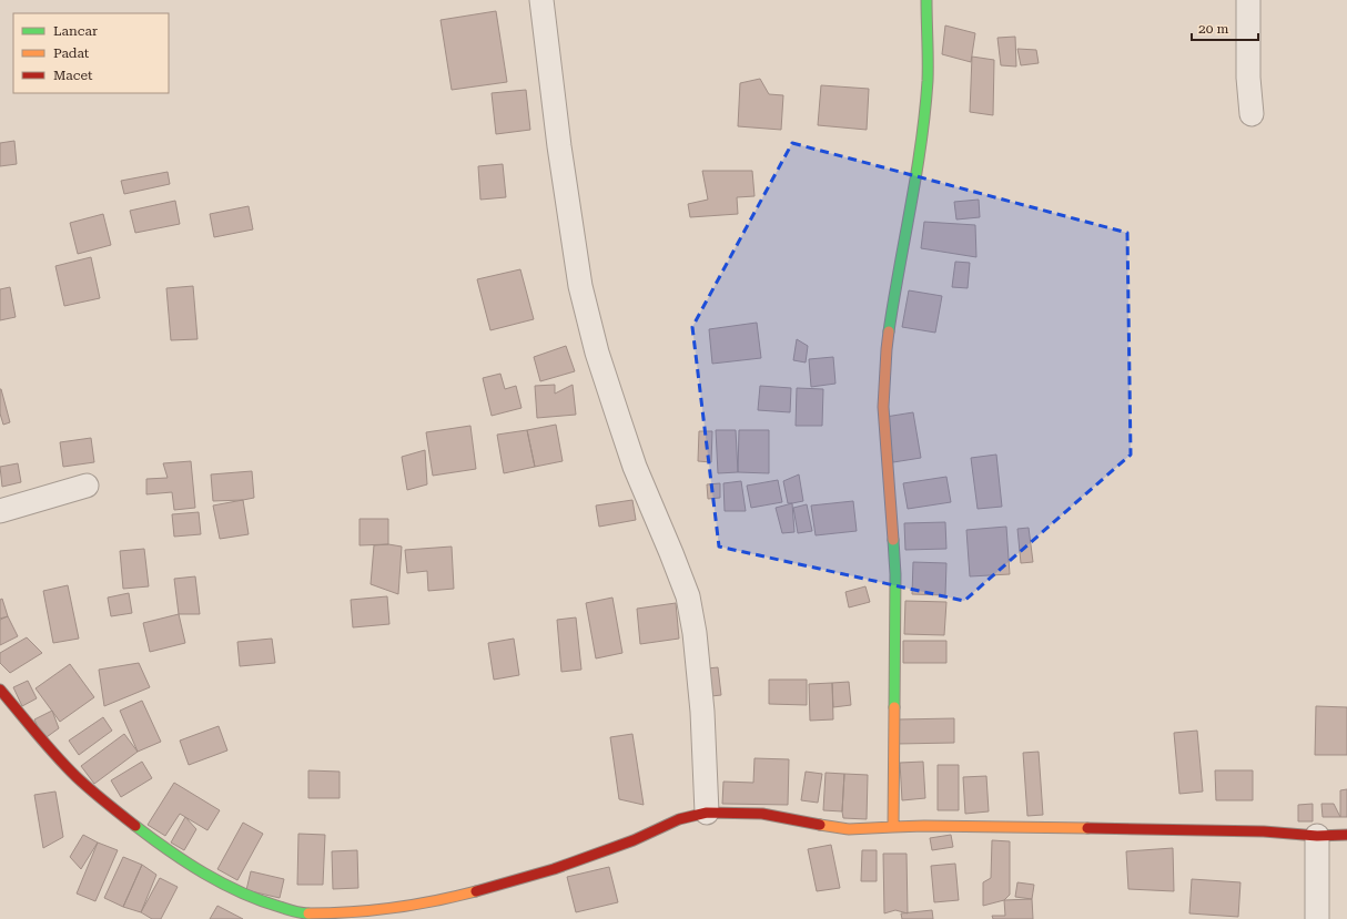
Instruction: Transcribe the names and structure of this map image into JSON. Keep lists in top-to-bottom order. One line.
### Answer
{"legend":["Lancar","Padat","Macet"],"scale_bar":"20 m"}
